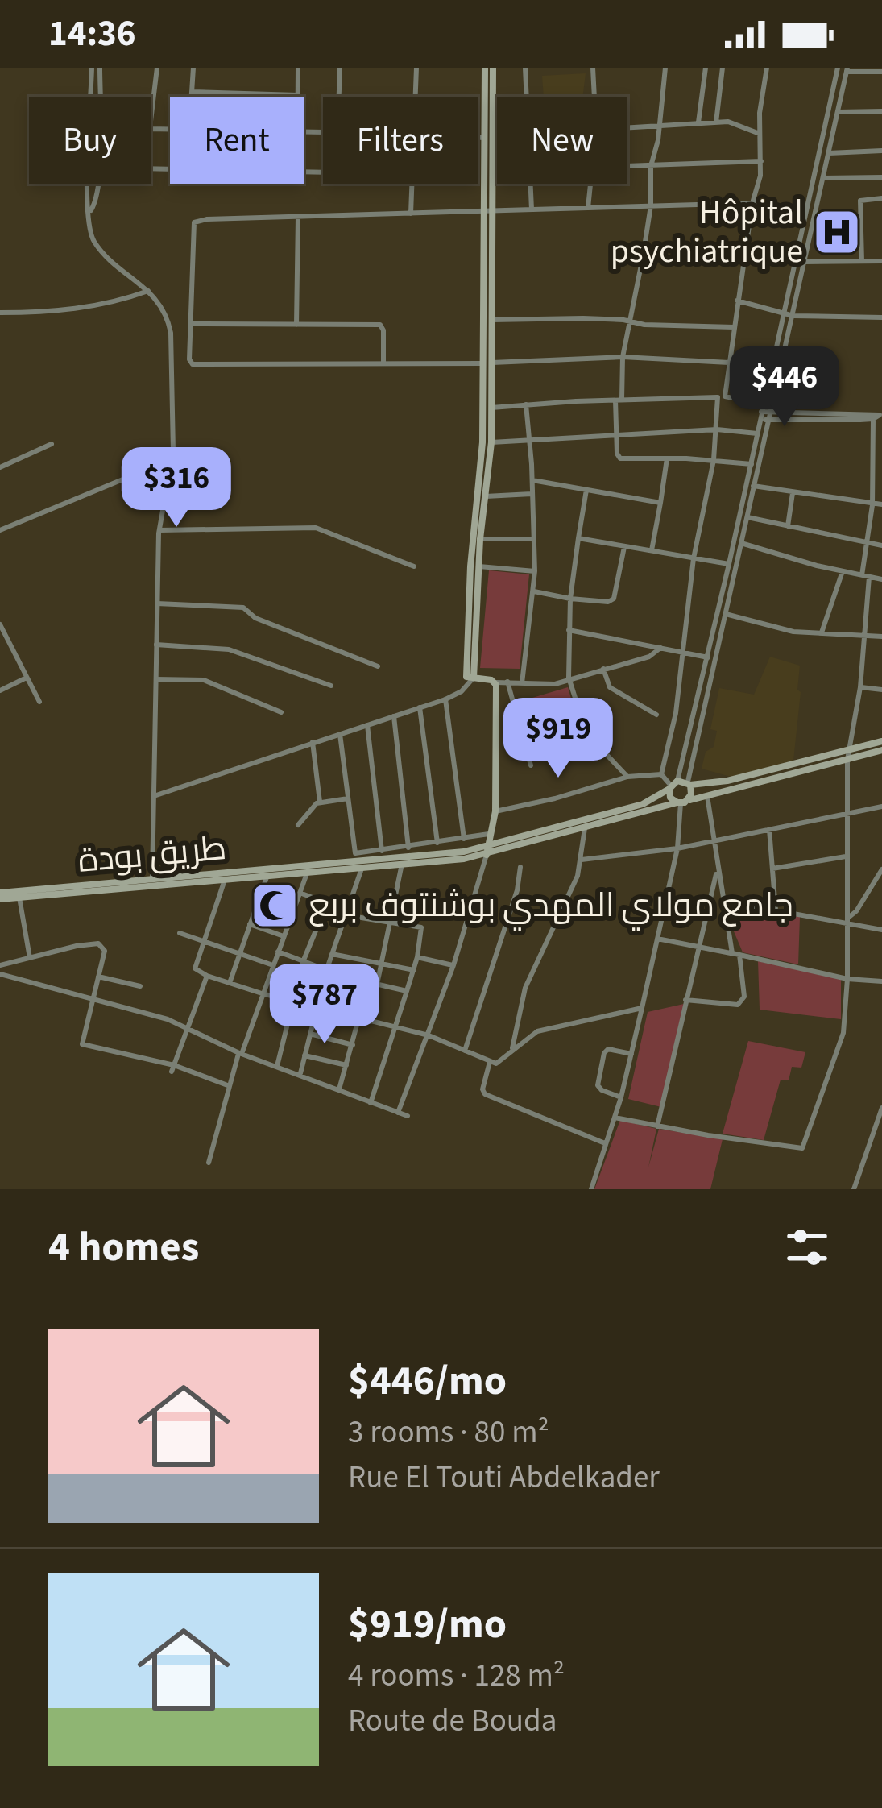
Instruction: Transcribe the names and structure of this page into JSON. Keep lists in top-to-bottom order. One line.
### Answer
{"streets":{"main road":["طريق بودة"]},"places":{"hospital":["Hôpital psychiatrique"],"mosque":["جامع مولاي المهدي بوشنتوف بربع"]},"page":{"status":"14:36","chip":["Buy","Rent","Filters","New"],"price":["$446","$316","$919","$787"],"heading":"4 homes","list":[{"name":"$446/mo","note":"3 rooms · 80 m² · Rue El Touti Abdelkader"},{"name":"$919/mo","note":"4 rooms · 128 m² · Route de Bouda"}]}}
